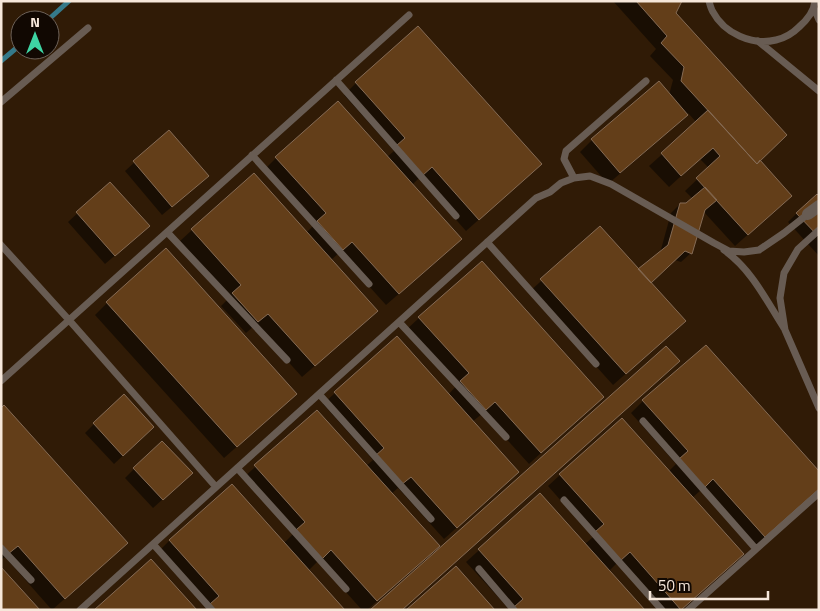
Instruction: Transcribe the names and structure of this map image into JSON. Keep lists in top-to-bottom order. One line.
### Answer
{"scale_bar":"50 m","north":"top"}
